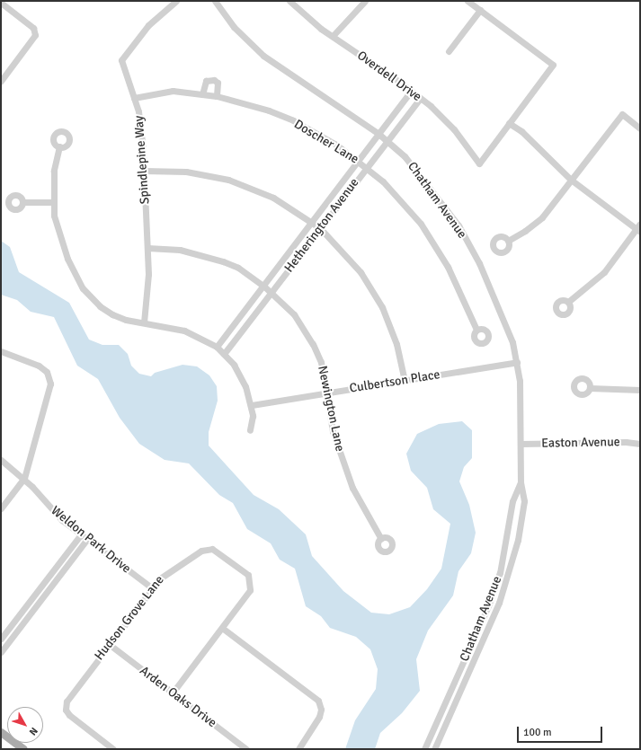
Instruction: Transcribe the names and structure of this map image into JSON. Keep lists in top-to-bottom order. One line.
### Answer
{"streets":{"street":["Overdell Drive","Doscher Lane","Spindlepine Way","Chatham Avenue","Hetherington Avenue","Culbertson Place","Newington Lane","Easton Avenue","Weldon Park Drive","Hudson Grove Lane","Arden Oaks Drive"]},"crossings":[["Overdell Drive","Hetherington Avenue"],["Doscher Lane","Spindlepine Way"],["Doscher Lane","Hetherington Avenue"],["Spindlepine Way","Newington Lane"],["Chatham Avenue","Hetherington Avenue"],["Chatham Avenue","Culbertson Place"],["Chatham Avenue","Easton Avenue"],["Hetherington Avenue","Newington Lane"],["Culbertson Place","Newington Lane"],["Weldon Park Drive","Hudson Grove Lane"],["Hudson Grove Lane","Arden Oaks Drive"]],"scale_bar":"100 m","north":"bottom right"}
